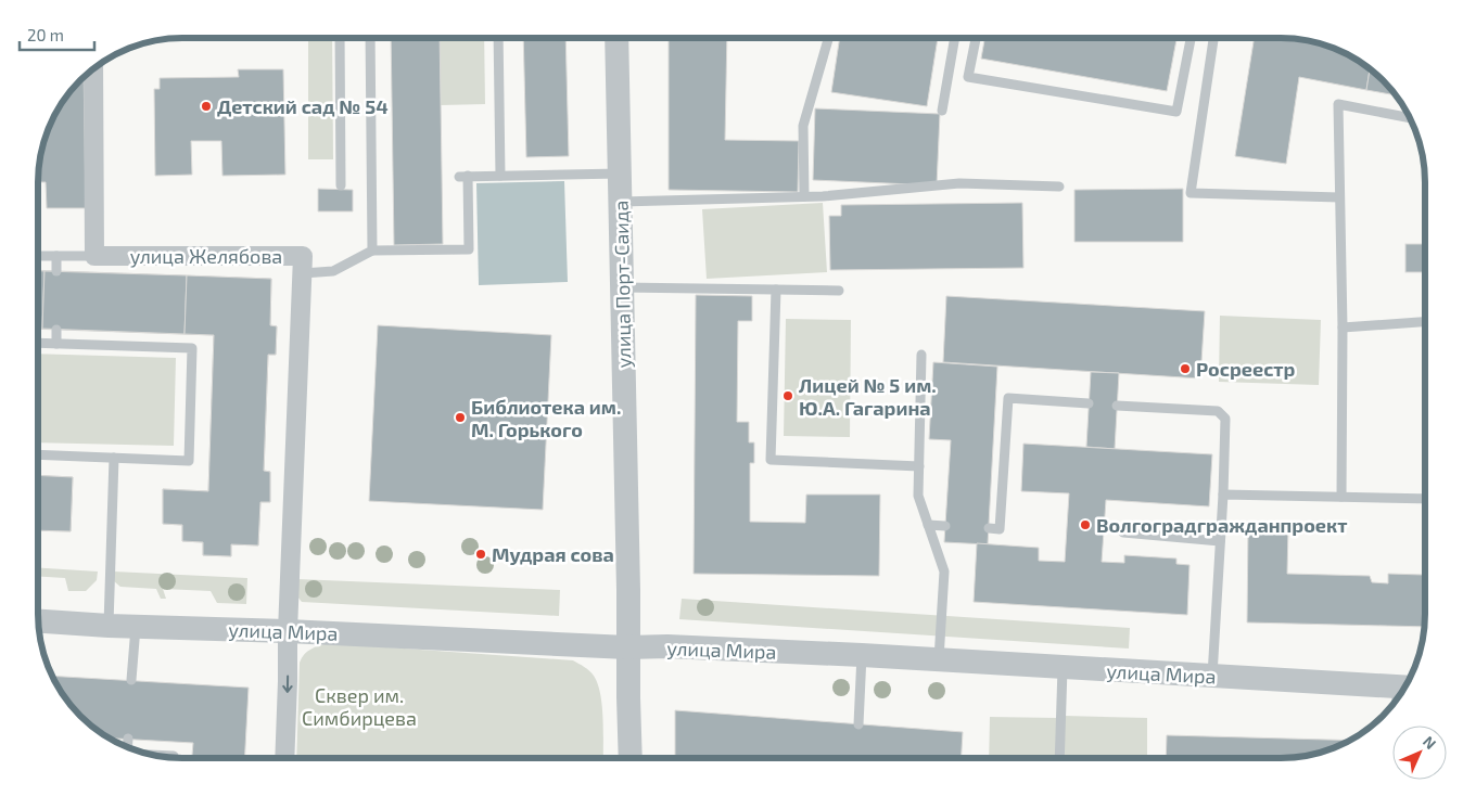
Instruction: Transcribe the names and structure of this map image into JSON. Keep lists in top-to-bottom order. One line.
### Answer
{"streets":{"street":["улица Желябова","улица Порт-Саида","улица Мира"]},"crossings":[["улица Желябова","улица Мира"],["улица Порт-Саида","улица Мира"]],"parks":["Сквер им. Симбирцева"],"places":["Детский сад № 54","Росреестр","Лицей № 5 им. Ю.А. Гагарина","Библиотека им. М. Горького","Волгоградгражданпроект","Мудрая сова"],"scale_bar":"20 m","north":"top right"}
